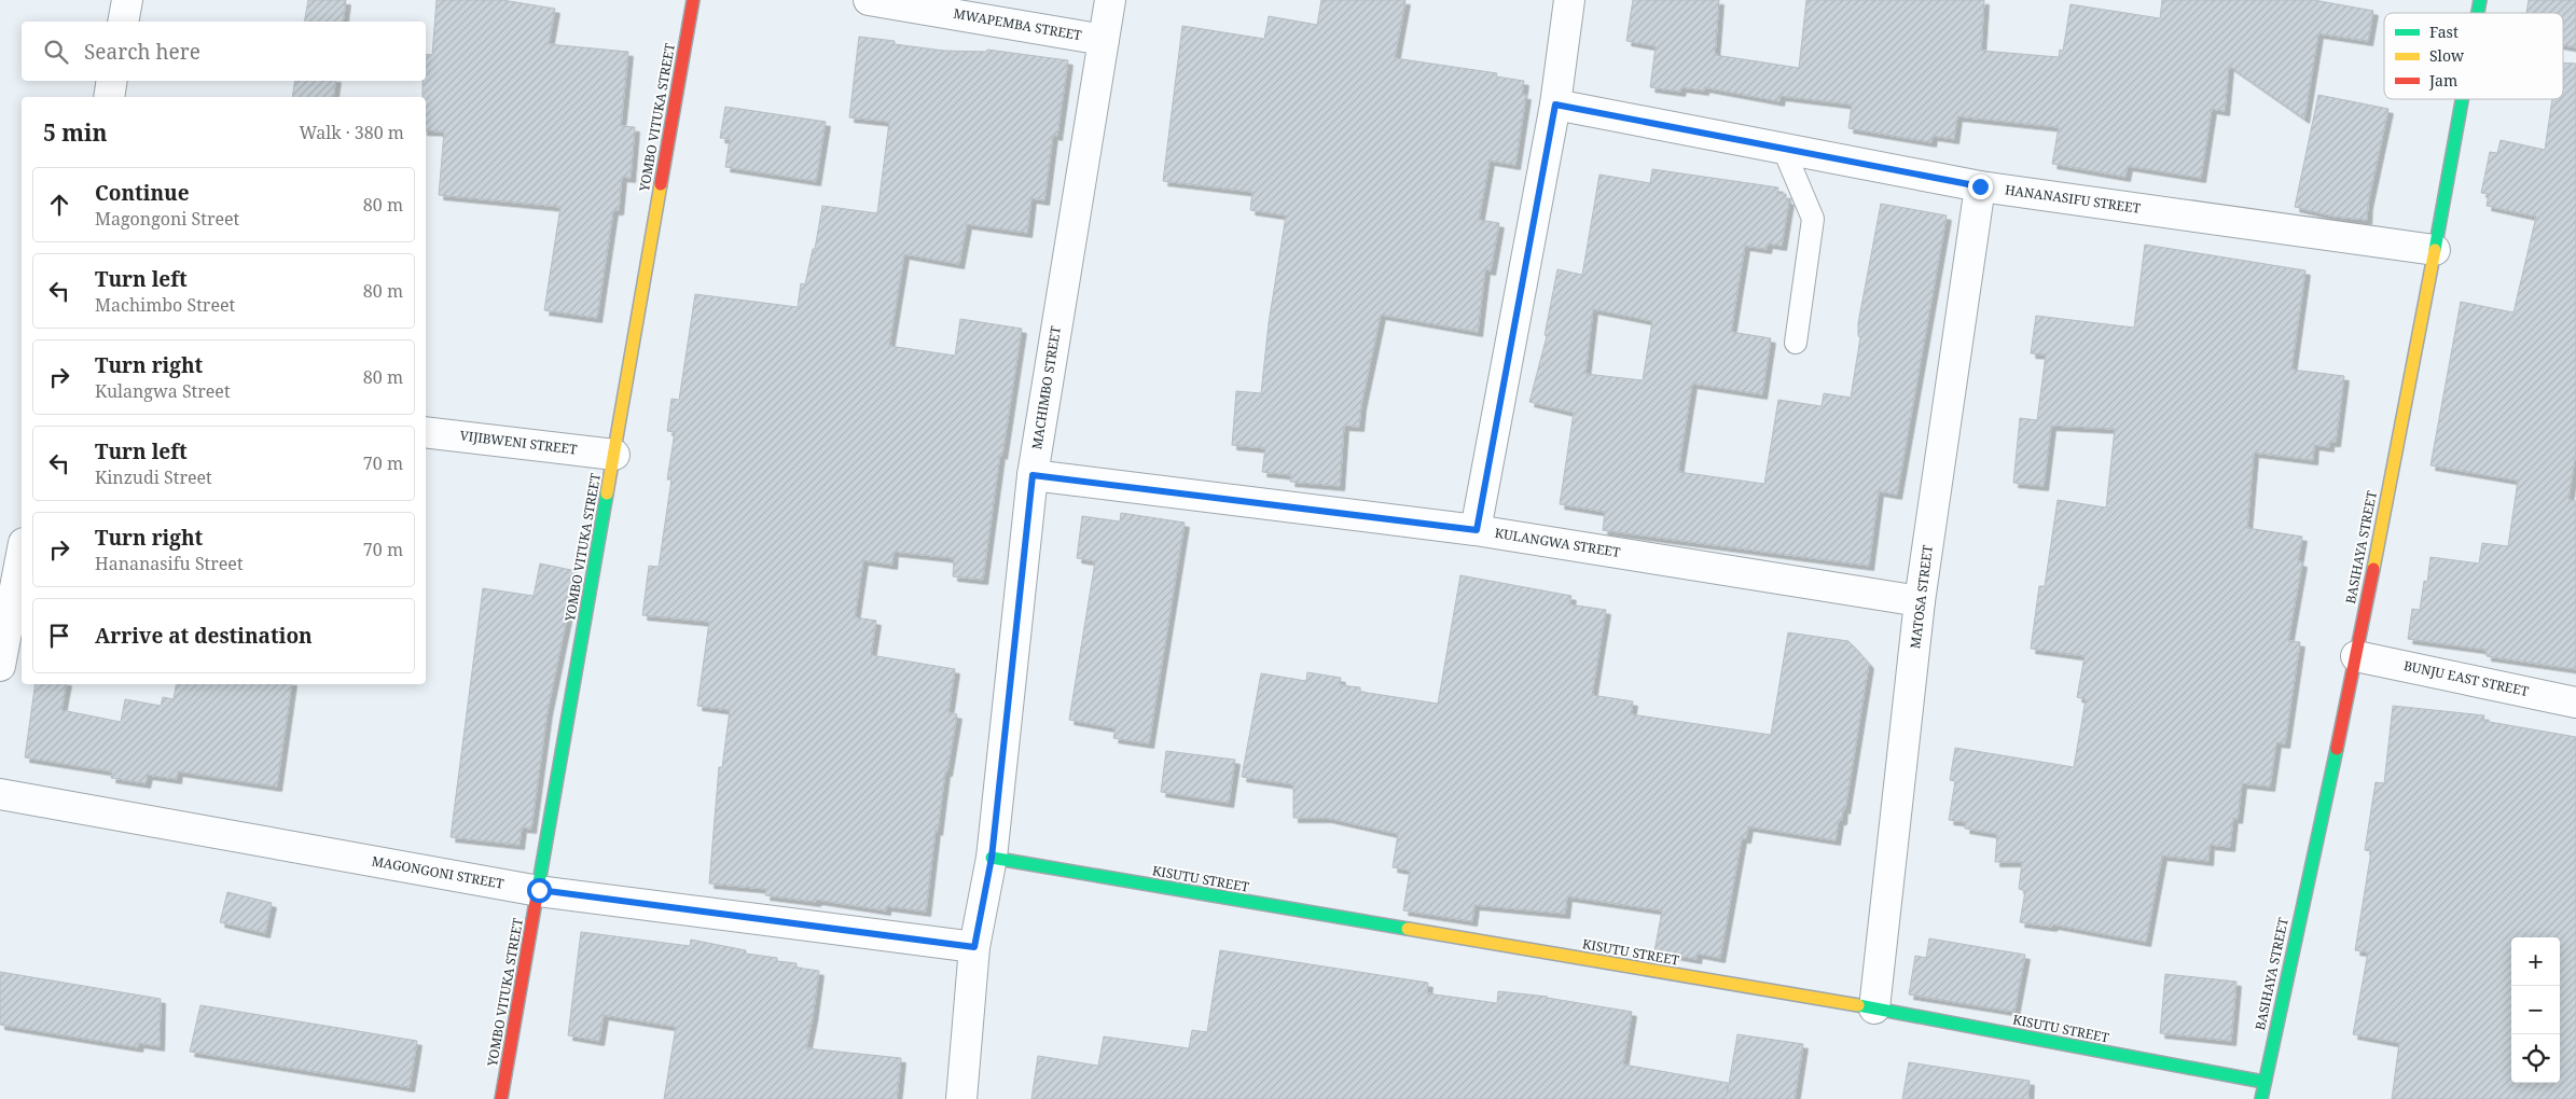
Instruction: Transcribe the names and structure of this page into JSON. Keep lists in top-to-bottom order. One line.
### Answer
{"streets":{"street":["MWAPEMBA STREET","YOMBO VITUKA STREET","HANANASIFU STREET","MACHIMBO STREET","VIJIBWENI STREET","KULANGWA STREET","BASIHAYA STREET","MATOSA STREET","BUNJU EAST STREET","MAGONGONI STREET","KISUTU STREET"]},"crossings":[["MWAPEMBA STREET","MACHIMBO STREET"],["YOMBO VITUKA STREET","VIJIBWENI STREET"],["YOMBO VITUKA STREET","MAGONGONI STREET"],["HANANASIFU STREET","BASIHAYA STREET"],["HANANASIFU STREET","MATOSA STREET"],["MACHIMBO STREET","KULANGWA STREET"],["MACHIMBO STREET","MAGONGONI STREET"],["MACHIMBO STREET","KISUTU STREET"],["KULANGWA STREET","MATOSA STREET"],["BASIHAYA STREET","BUNJU EAST STREET"],["BASIHAYA STREET","KISUTU STREET"],["MATOSA STREET","KISUTU STREET"]],"legend":["Fast","Slow","Jam"],"page":{"search":"Search here","heading":["5 min","Walk · 380 m"],"list":[["Continue","Magongoni Street","80 m"],["Turn left","Machimbo Street","80 m"],["Turn right","Kulangwa Street","80 m"],["Turn left","Kinzudi Street","70 m"],["Turn right","Hananasifu Street","70 m"],"Arrive at destination"],"map_buttons":["+","−"]}}
